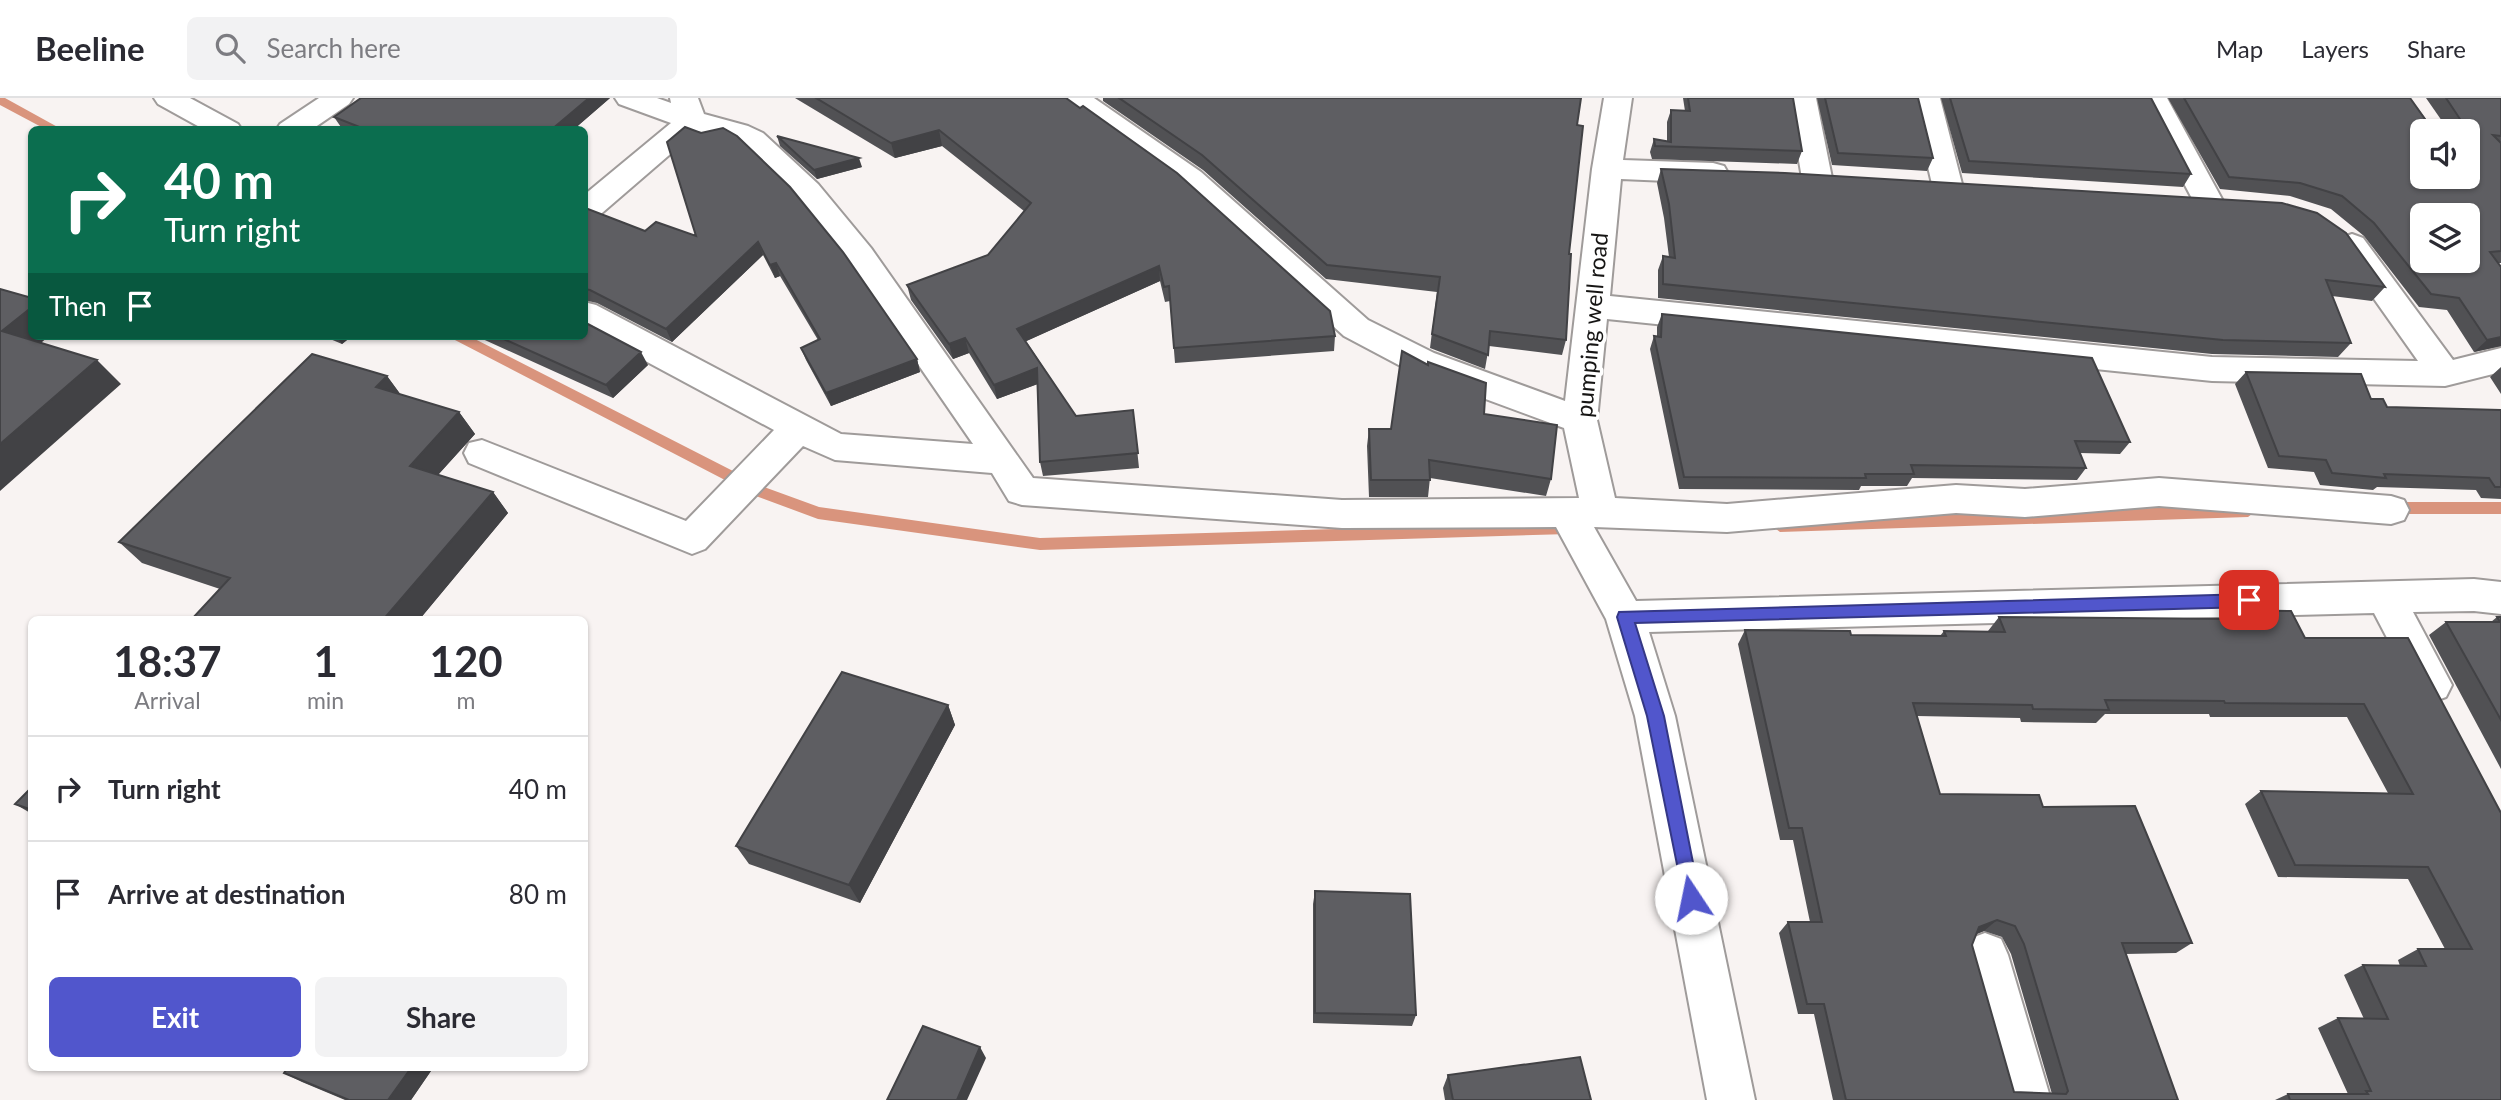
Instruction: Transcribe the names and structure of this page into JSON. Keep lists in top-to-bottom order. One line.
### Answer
{"streets":{"street":["pumping well road"]},"page":{"header":"Beeline","search":"Search here","nav":["Map","Layers","Share"],"turn":["40 m","Turn right"],"then":"Then","eta":["18:37","Arrival","1","min","120","m"],"list":[{"name":"Turn right","value":"40 m"},{"name":"Arrive at destination","value":"80 m"}],"buttons":["Exit","Share"]}}
